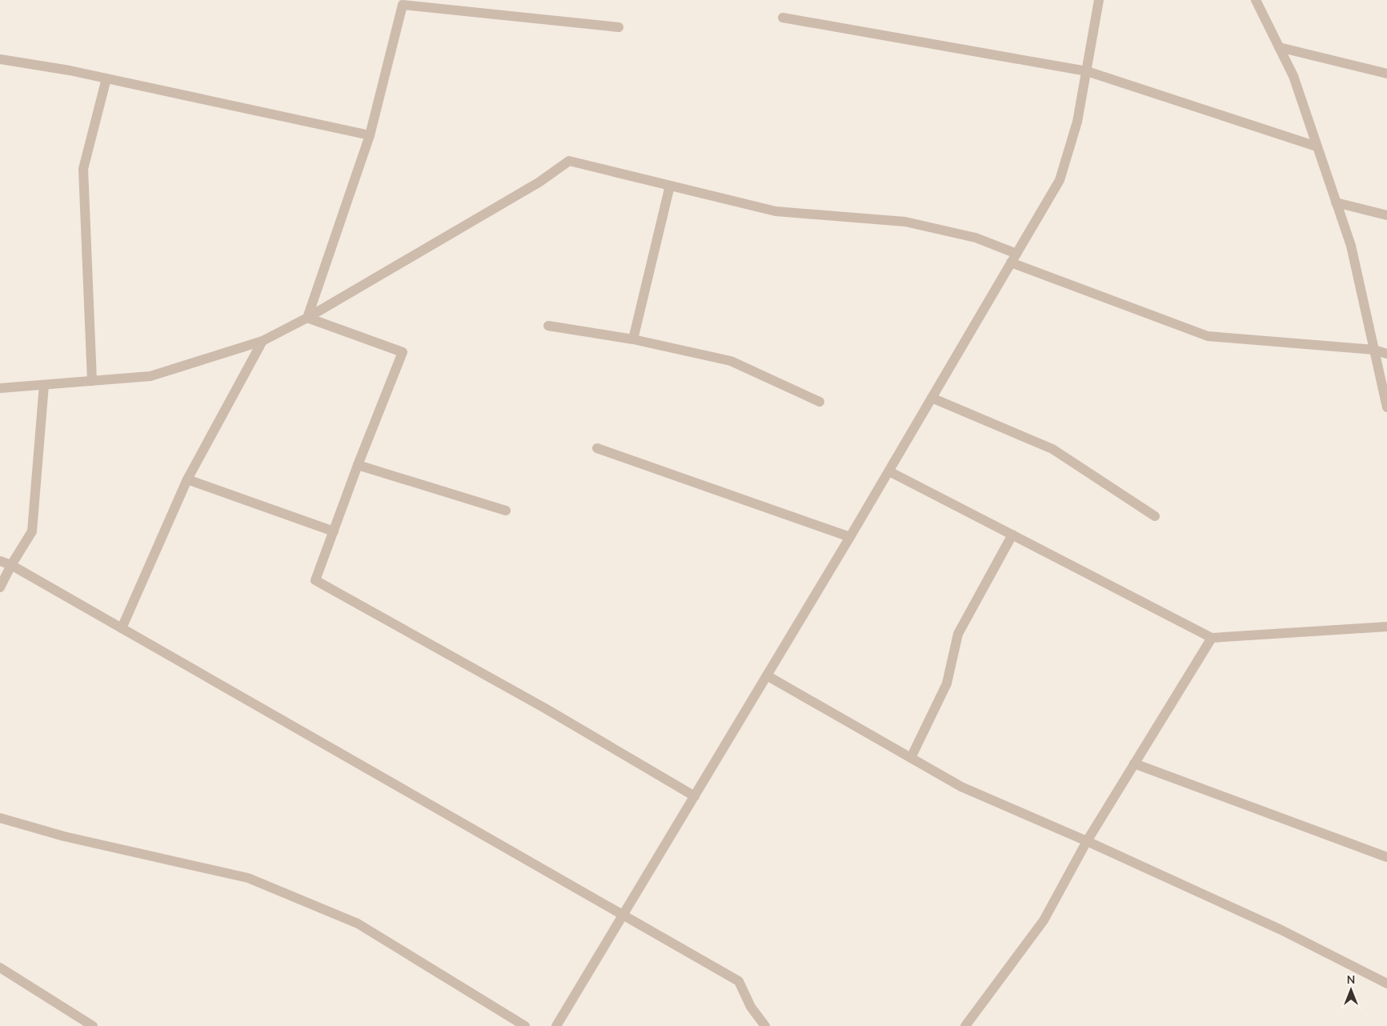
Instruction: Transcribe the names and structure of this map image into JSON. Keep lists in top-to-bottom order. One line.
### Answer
{"north":"top"}
